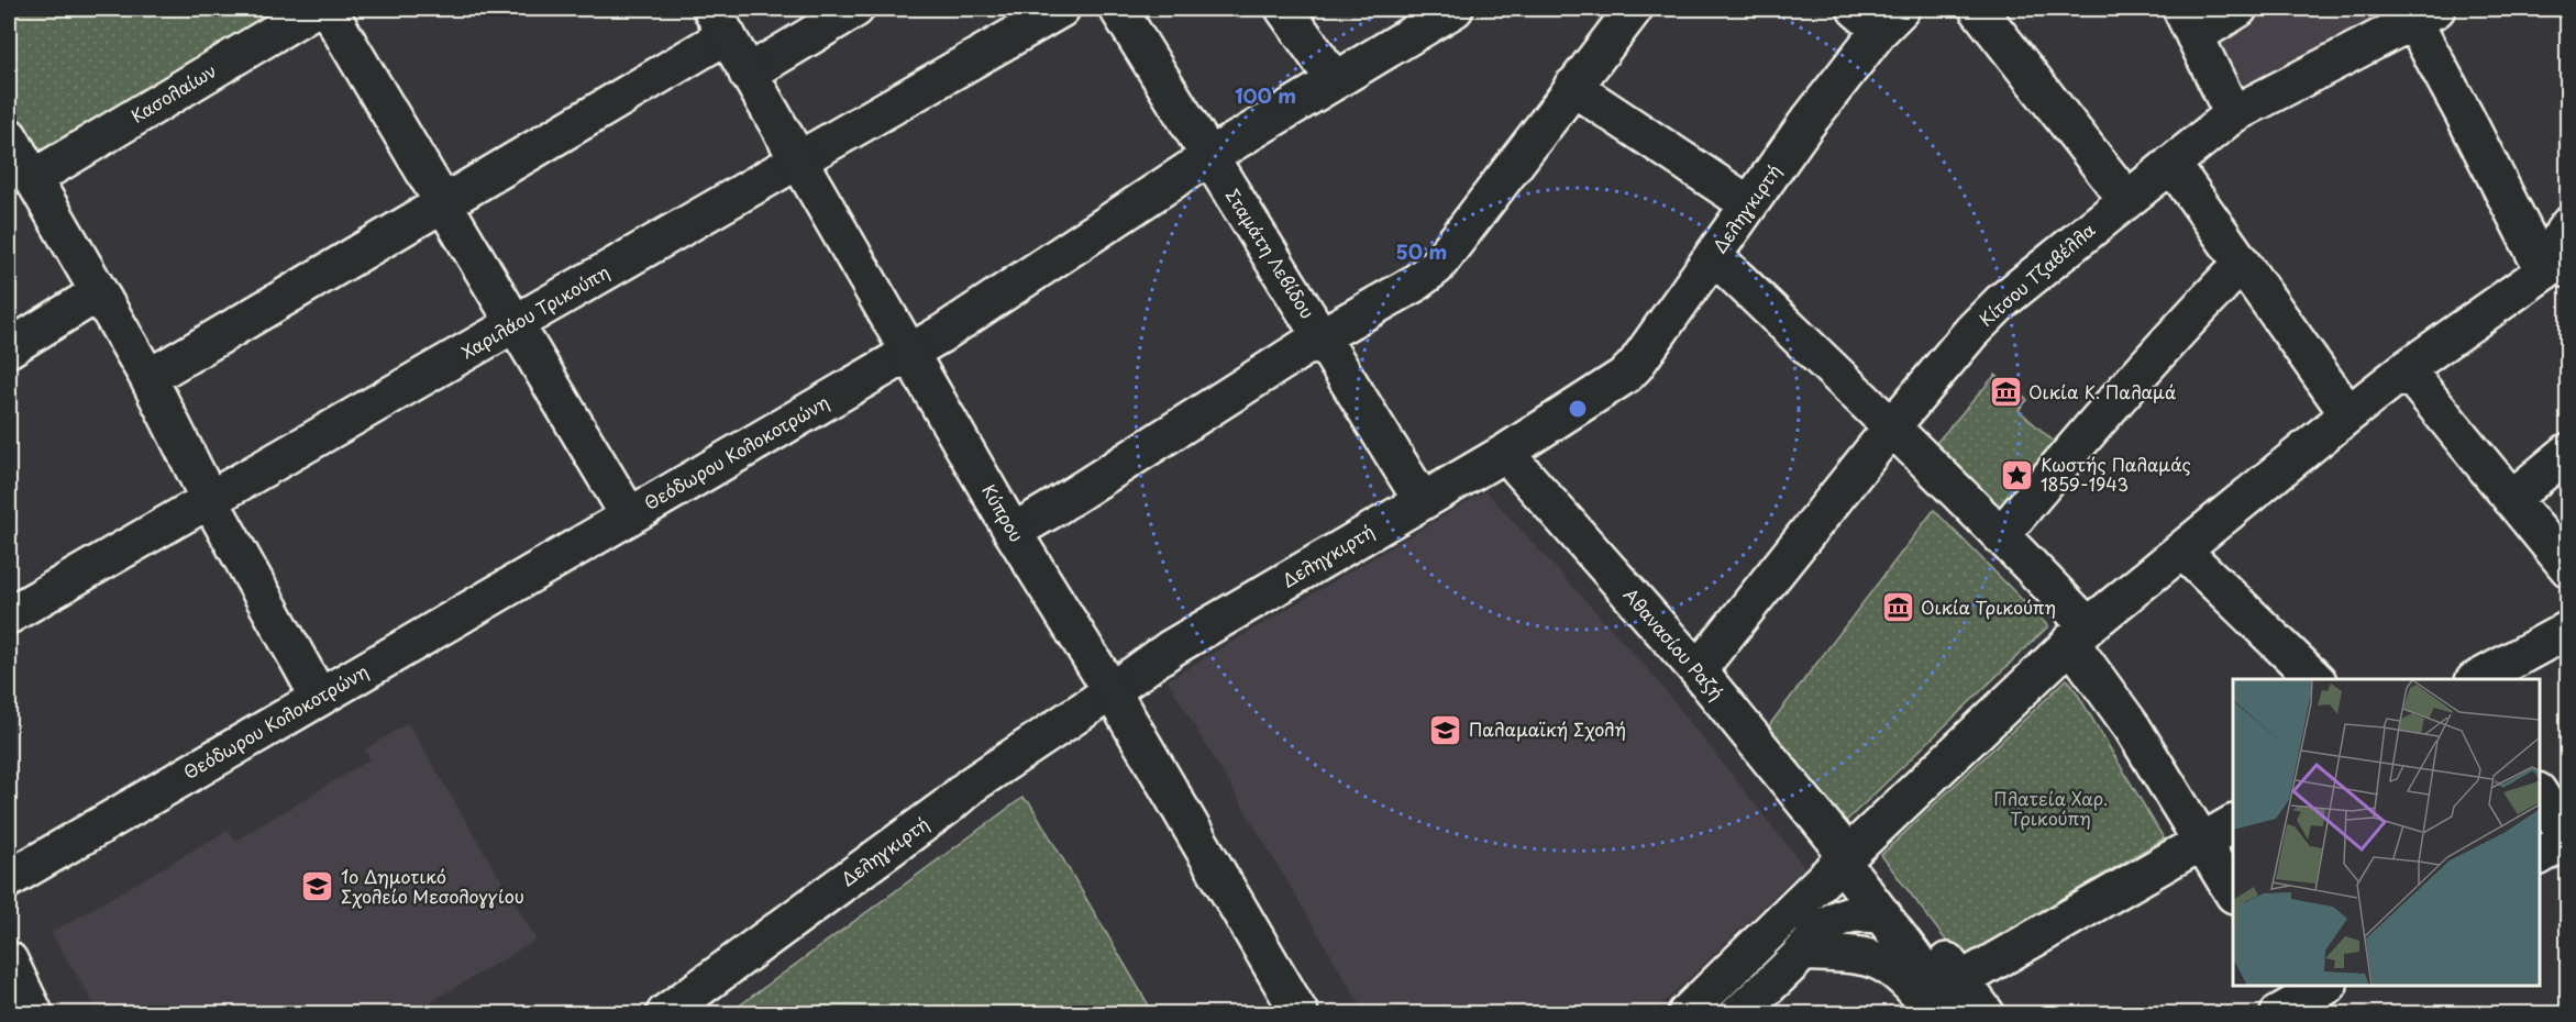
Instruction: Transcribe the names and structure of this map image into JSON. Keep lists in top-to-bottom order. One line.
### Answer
{"streets":{"street":["Κασολαίων","Δεληγκιρτή","Σταμάτη Λεβίδου","Κίτσου Τζαβέλλα","Χαριλάου Τρικούπη","Θεόδωρου Κολοκοτρώνη","Κύπρου","Αθανασίου Ραζή"]},"crossings":[["Δεληγκιρτή","Σταμάτη Λεβίδου"],["Δεληγκιρτή","Κύπρου"],["Δεληγκιρτή","Αθανασίου Ραζή"],["Σταμάτη Λεβίδου","Θεόδωρου Κολοκοτρώνη"],["Κίτσου Τζαβέλλα","Αθανασίου Ραζή"],["Χαριλάου Τρικούπη","Κύπρου"],["Θεόδωρου Κολοκοτρώνη","Κύπρου"]],"parks":["Πλατεία Χαρ. Τρικούπη"],"places":{"museum":["Οικία Κ. Παλαμά","Οικία Τρικούπη"],"place":["Κωστής Παλαμάς 1859-1943"],"school or university":["Παλαμαϊκή Σχολή","1ο Δημοτικό Σχολείο Μεσολογγίου"]},"rings":["100 m","50 m"]}
